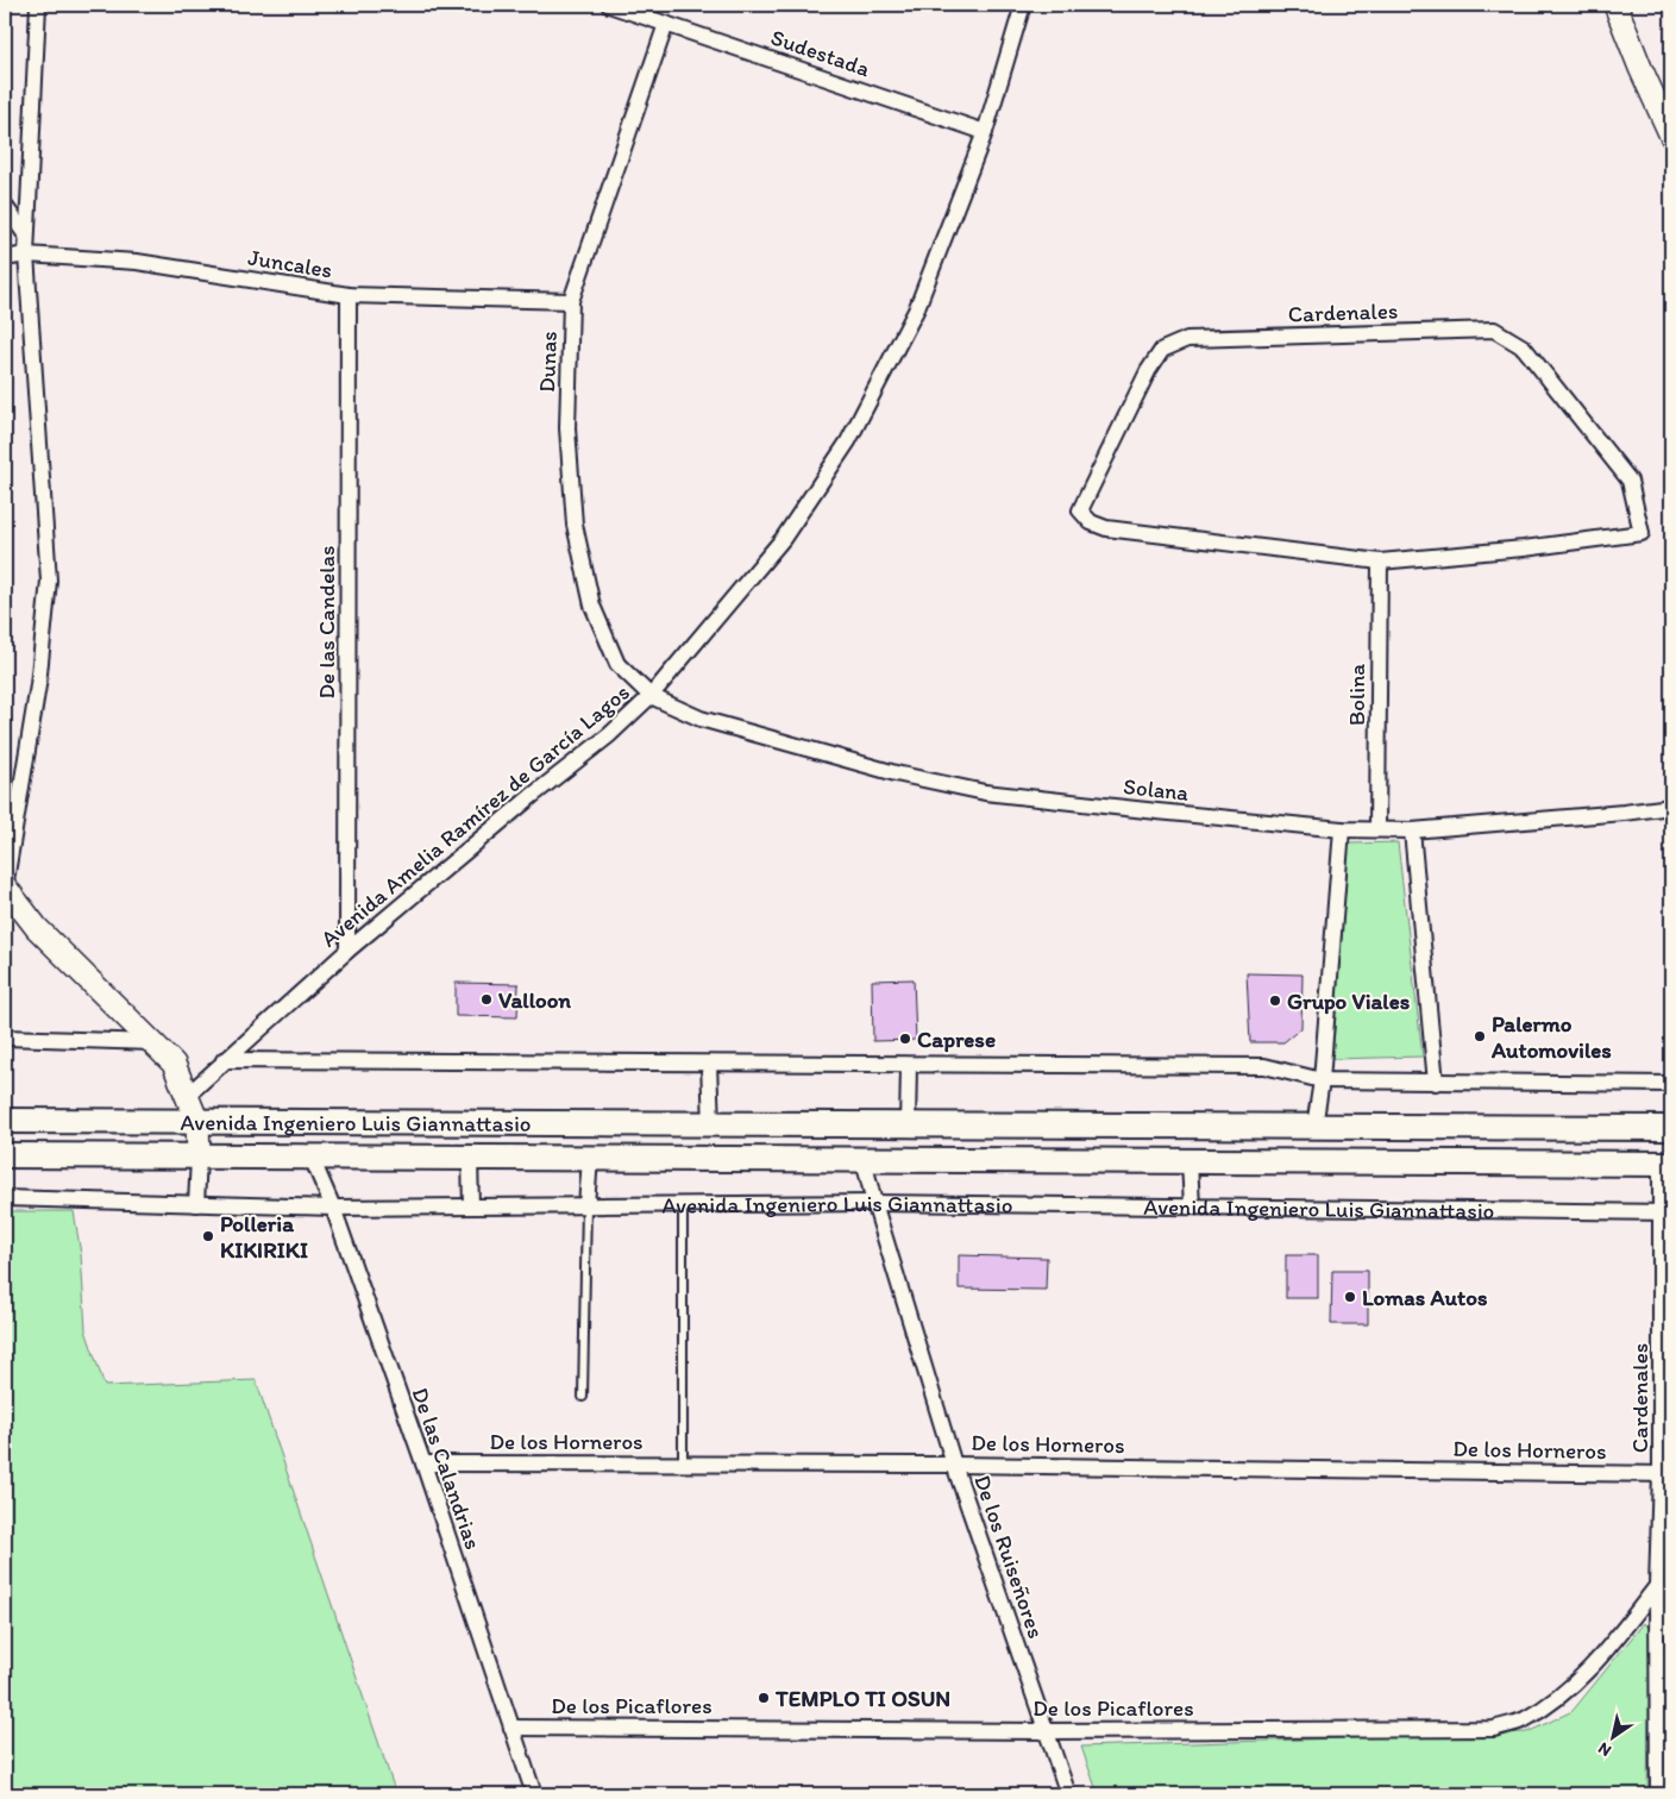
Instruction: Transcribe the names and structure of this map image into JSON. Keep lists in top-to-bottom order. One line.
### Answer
{"streets":{"main road":["Avenida Ingeniero Luis Giannattasio"],"street":["Sudestada","Juncales","Cardenales","Dunas","De las Candelas","Bolina","Solana","Avenida Amelia Ramírez de García Lagos","De los Horneros","De las Calandrias","De los Ruiseñores","De los Picaflores"]},"crossings":[["Sudestada","Dunas"],["Sudestada","Avenida Amelia Ramírez de García Lagos"],["Juncales","Dunas"],["Juncales","De las Candelas"],["Cardenales","Bolina"],["Cardenales","Avenida Ingeniero Luis Giannattasio"],["Cardenales","De los Horneros"],["Cardenales","De los Picaflores"],["Dunas","Solana"],["Dunas","Avenida Amelia Ramírez de García Lagos"],["De las Candelas","Avenida Amelia Ramírez de García Lagos"],["Bolina","Solana"],["Solana","Avenida Amelia Ramírez de García Lagos"],["Avenida Ingeniero Luis Giannattasio","De las Calandrias"],["Avenida Ingeniero Luis Giannattasio","De los Ruiseñores"],["De los Horneros","De las Calandrias"],["De los Horneros","De los Ruiseñores"],["De las Calandrias","De los Picaflores"],["De los Ruiseñores","De los Picaflores"]],"places":["Valloon","Grupo Viales","Palermo Automoviles","Caprese","Polleria KIKIRIKI","Lomas Autos","TEMPLO TI OSUN"],"north":"bottom left"}
